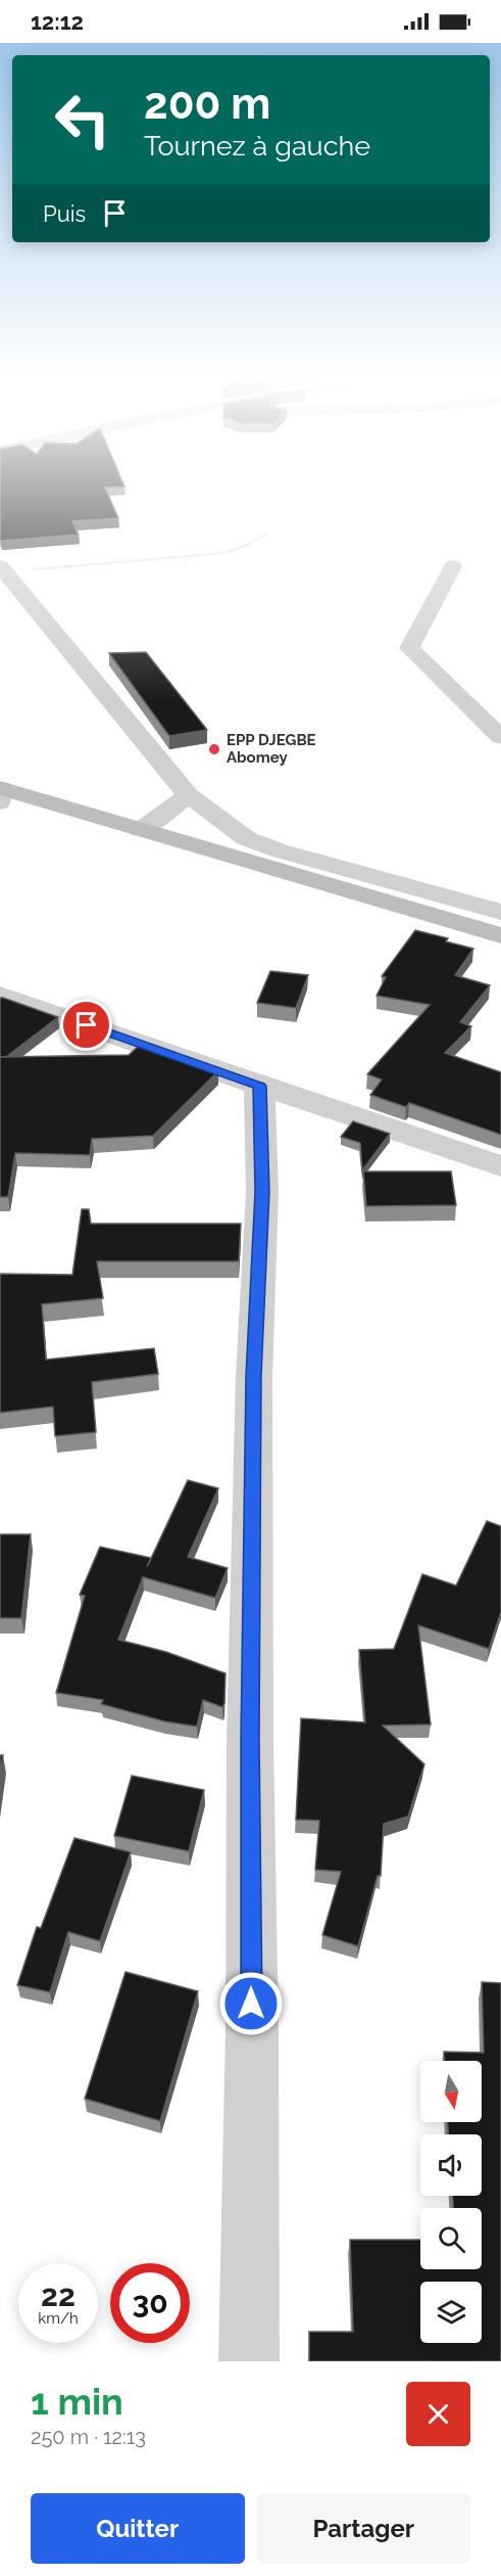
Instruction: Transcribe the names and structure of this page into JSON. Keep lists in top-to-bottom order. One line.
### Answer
{"places":["EPP DJEGBE Abomey"],"north":"bottom","page":{"status":"12:12","turn":["200 m","Tournez à gauche"],"then":"Puis","speed":"22 km/h","limit":"30","heading":["1 min","250 m · 12:13"],"buttons":["Quitter","Partager"]}}
